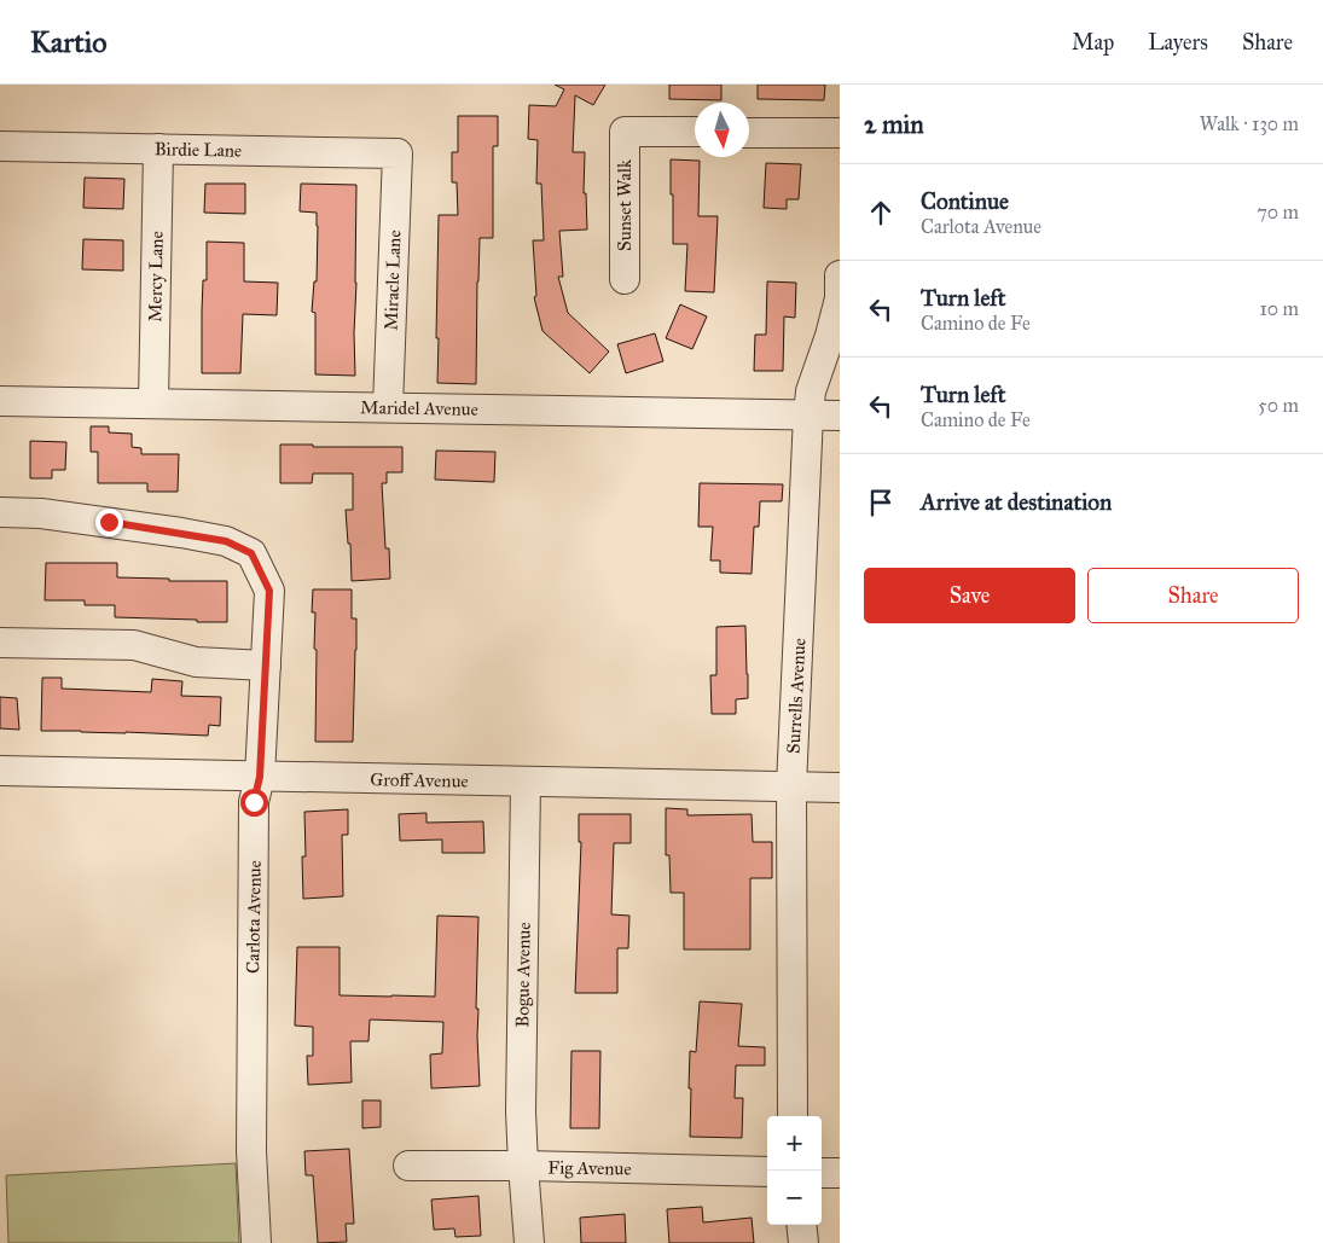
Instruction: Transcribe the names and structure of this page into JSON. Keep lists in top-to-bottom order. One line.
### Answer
{"streets":{"street":["Birdie Lane","Sunset Walk","Mercy Lane","Miracle Lane","Maridel Avenue","Surrells Avenue","Groff Avenue","Carlota Avenue","Bogue Avenue","Fig Avenue"]},"crossings":[["Birdie Lane","Mercy Lane"],["Birdie Lane","Miracle Lane"],["Mercy Lane","Maridel Avenue"],["Miracle Lane","Maridel Avenue"],["Maridel Avenue","Surrells Avenue"],["Surrells Avenue","Groff Avenue"],["Groff Avenue","Carlota Avenue"],["Groff Avenue","Bogue Avenue"],["Bogue Avenue","Fig Avenue"]],"north":"bottom","page":{"header":"Kartio","nav":["Map","Layers","Share"],"heading":["2 min","Walk · 130 m"],"list":[["Continue","Carlota Avenue","70 m"],["Turn left","Camino de Fe","10 m"],["Turn left","Camino de Fe","50 m"],"Arrive at destination"],"buttons":["Save","Share"],"map_buttons":["+","−"]}}
